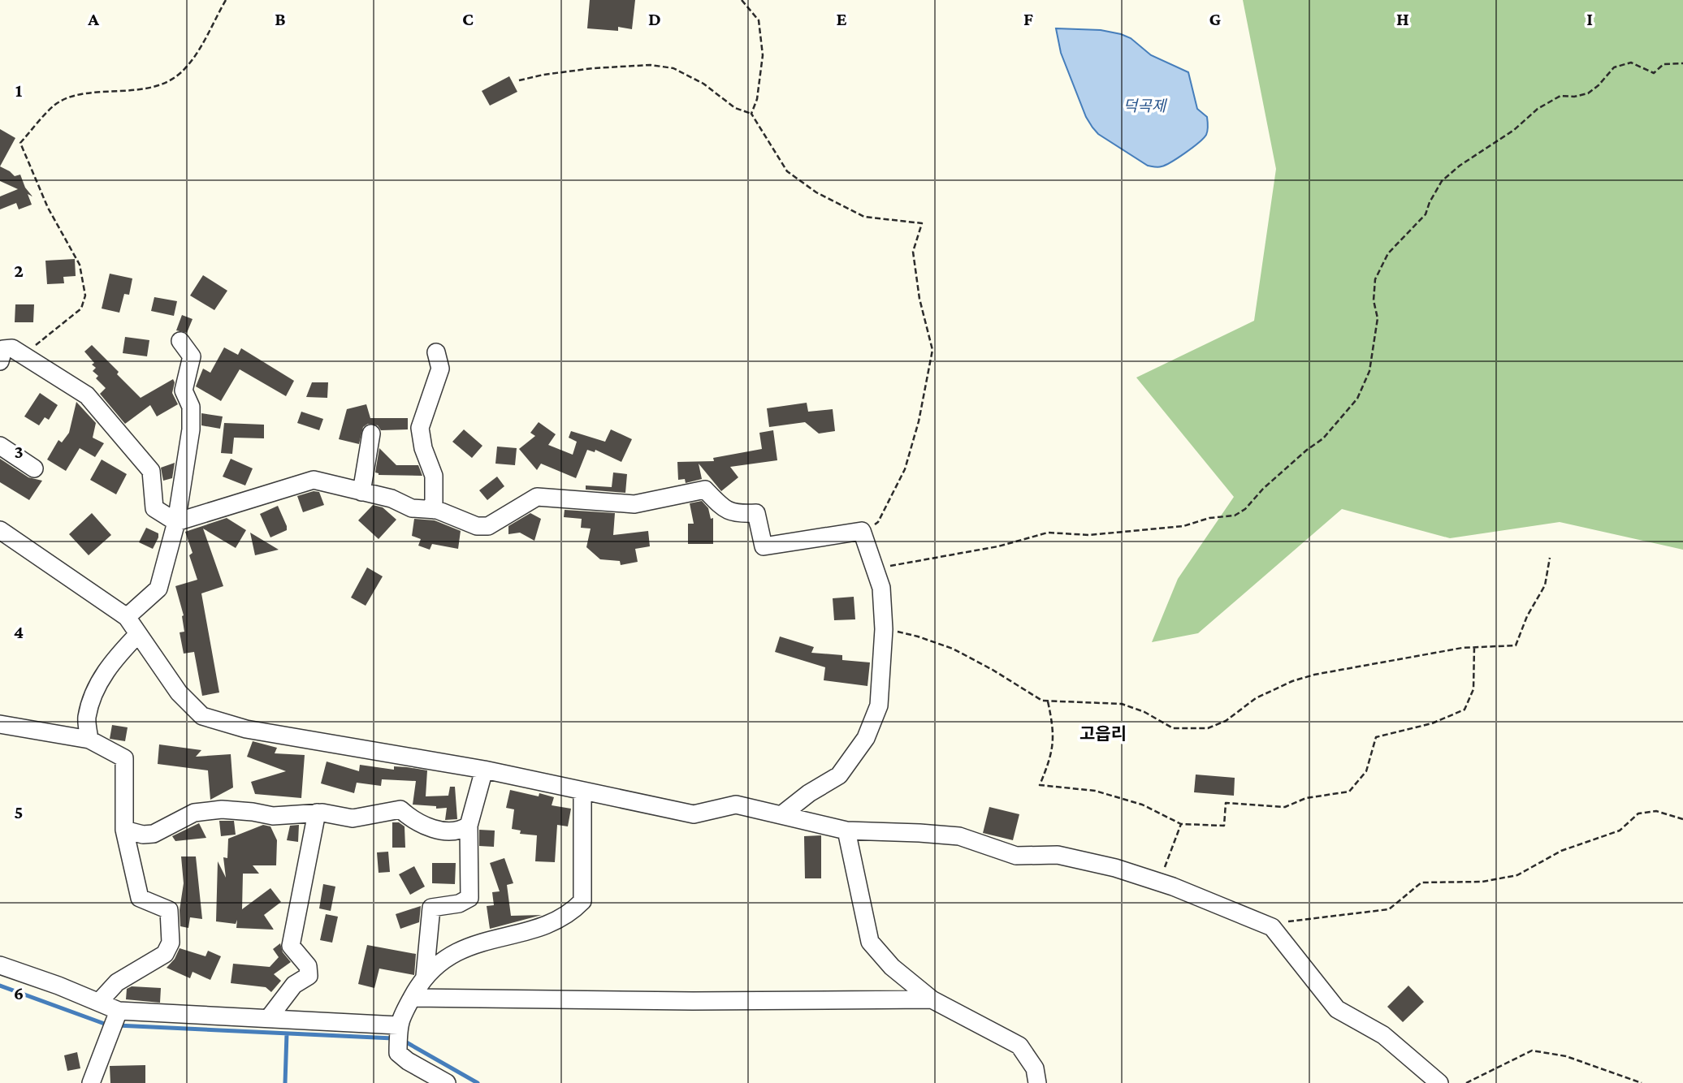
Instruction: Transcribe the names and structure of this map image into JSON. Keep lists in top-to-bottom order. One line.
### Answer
{"districts":["고읍리"],"water":["덕곡제"],"grid":{"columns":["A","B","C","D","E","F","G","H","I"],"rows":["1","2","3","4","5","6"]}}
